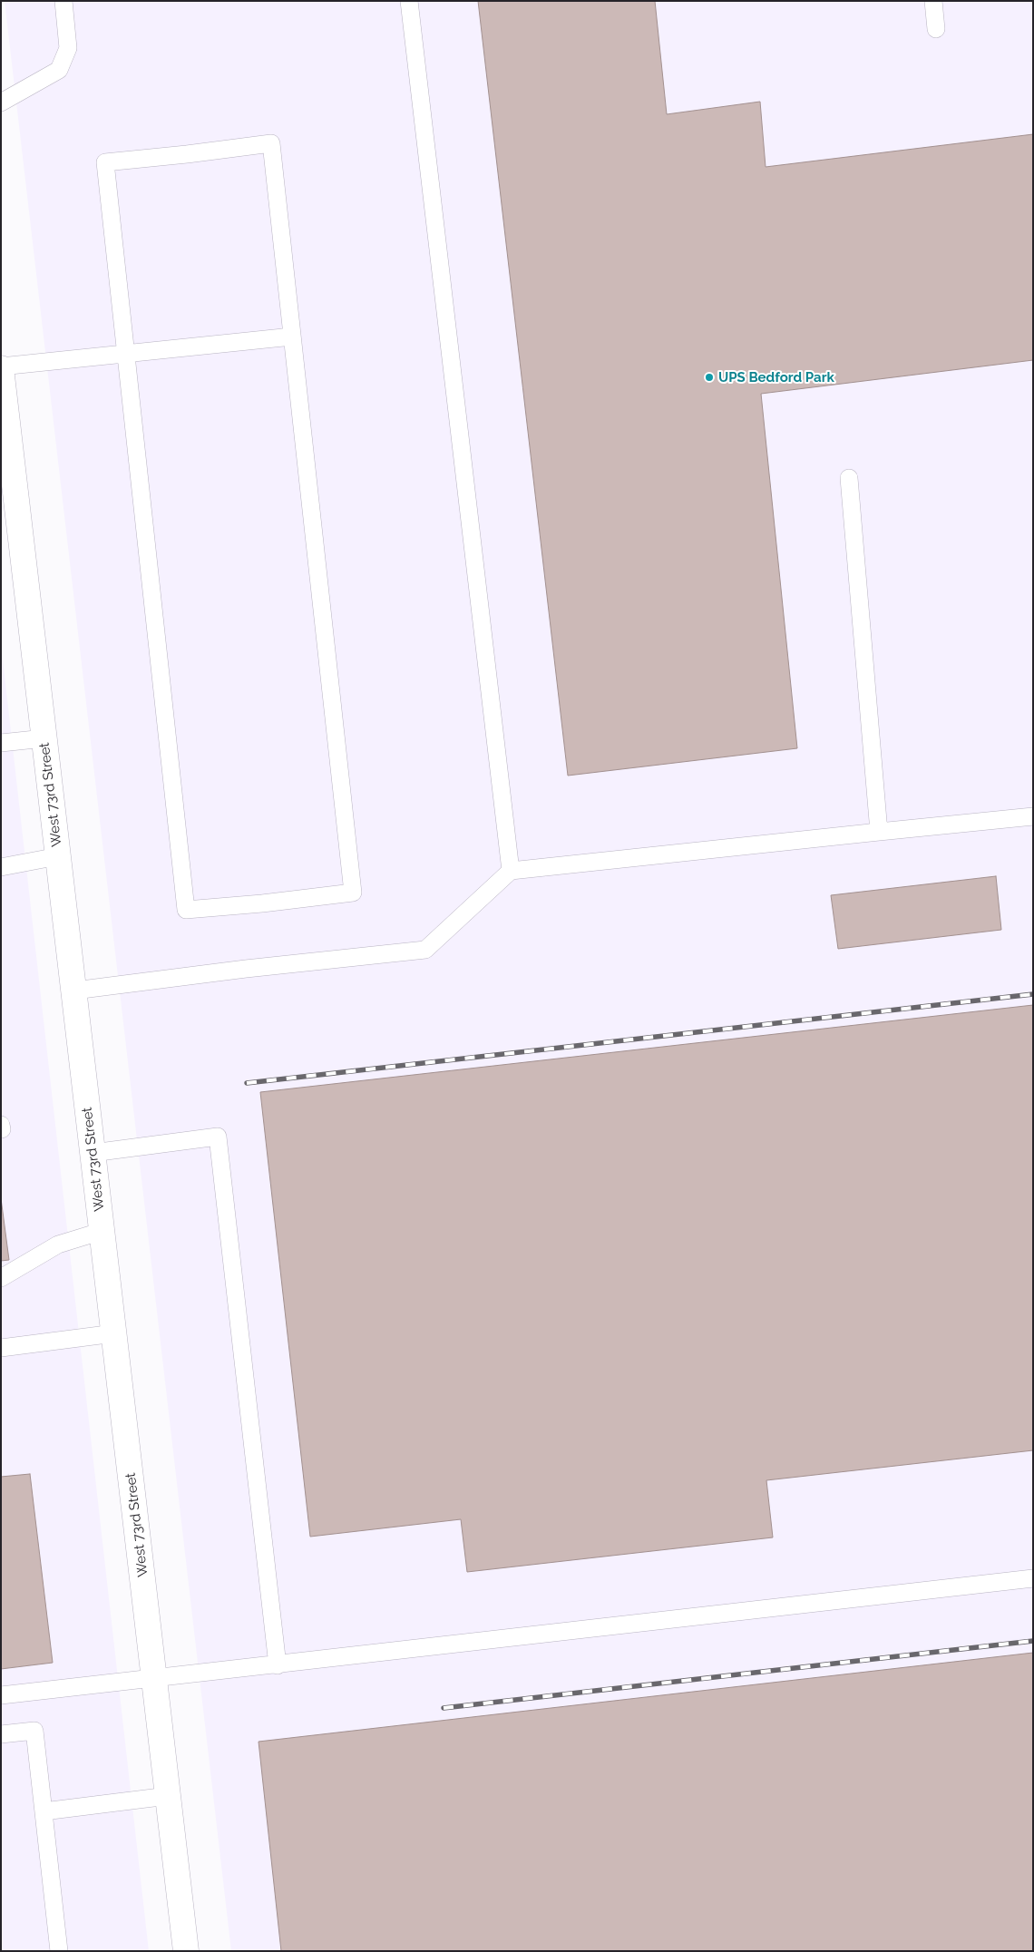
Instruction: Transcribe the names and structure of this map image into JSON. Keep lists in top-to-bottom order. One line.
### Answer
{"streets":{"street":["West 73rd Street"]},"places":["UPS Bedford Park"]}
